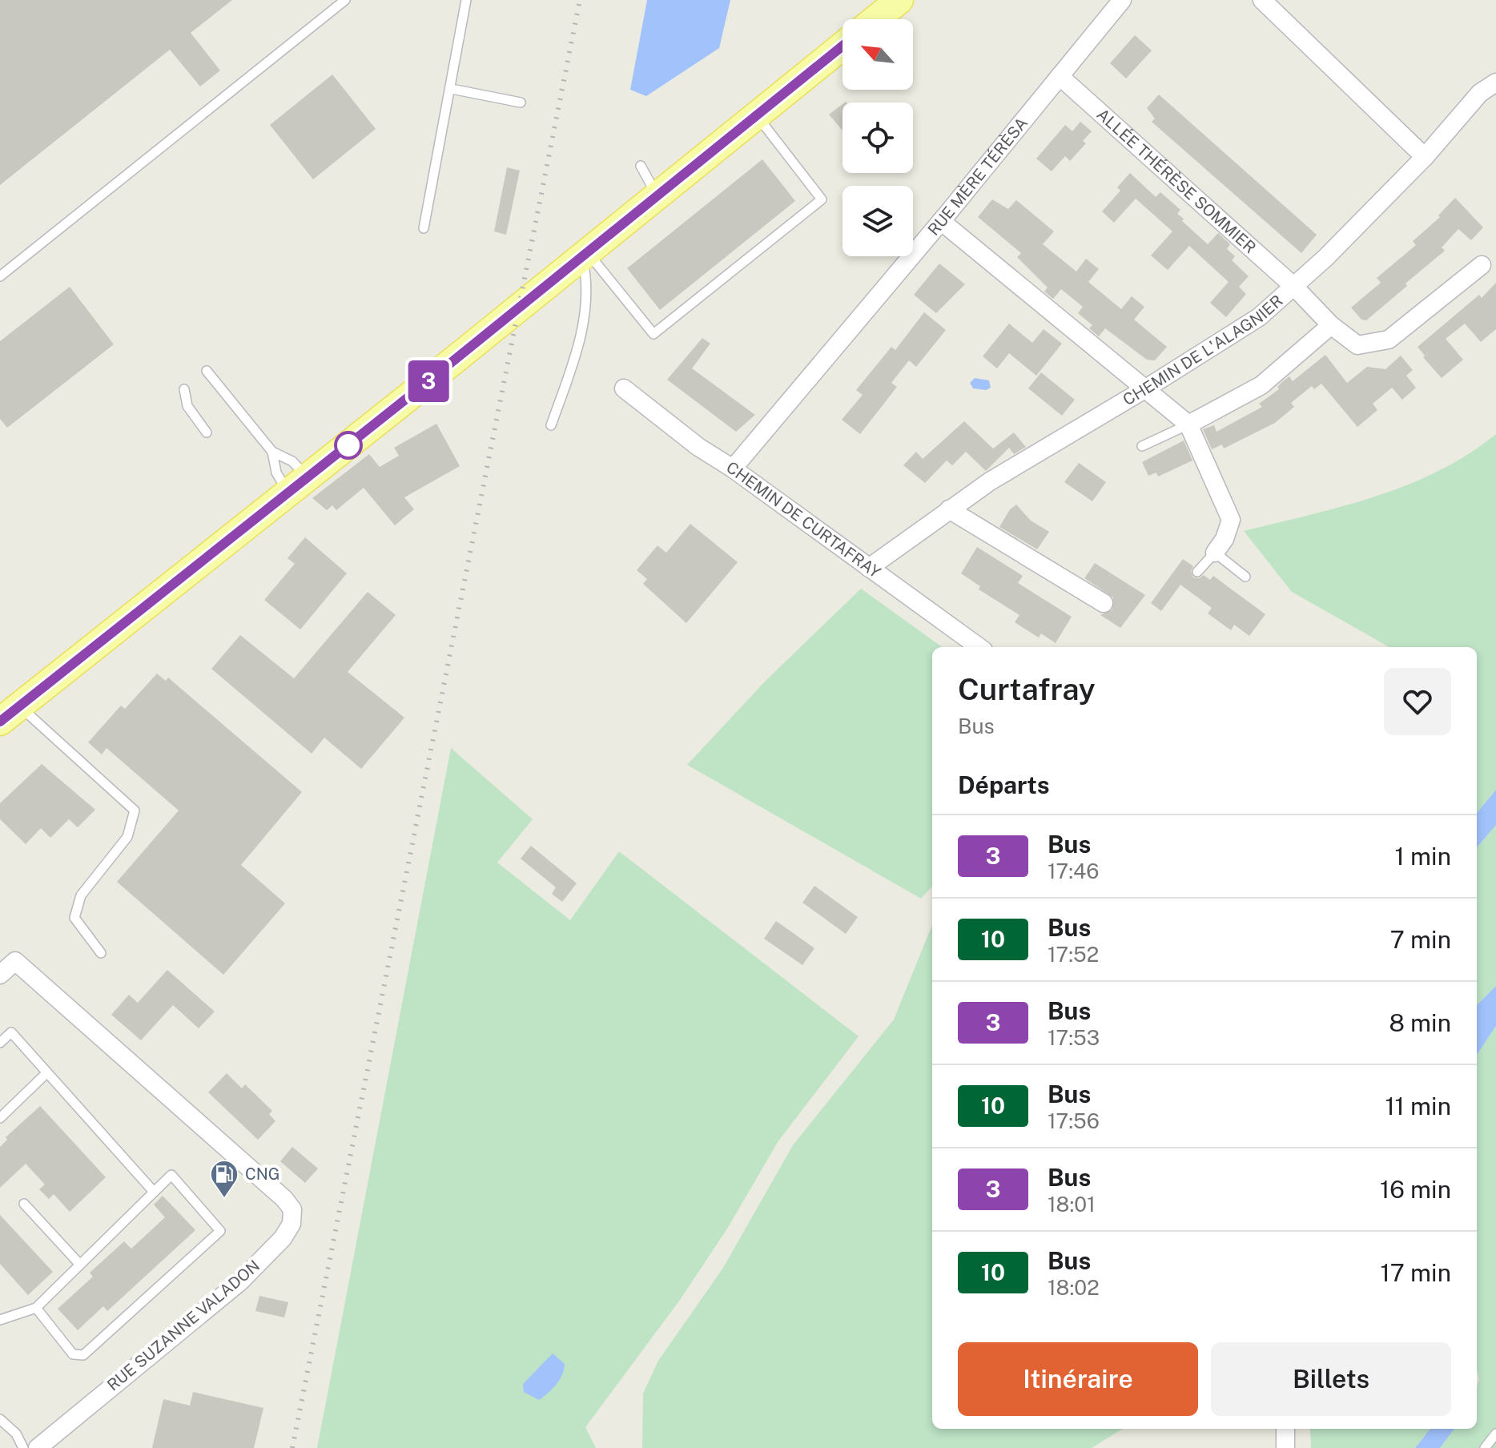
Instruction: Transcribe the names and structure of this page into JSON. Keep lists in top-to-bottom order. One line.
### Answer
{"streets":{"street":["RUE MÈRE TÉRÈSA","ALLÉE THÉRÈSE SOMMIER","CHEMIN DE L'ALAGNIER","CHEMIN DE CURTAFRAY","RUE SUZANNE VALADON"]},"crossings":[["RUE MÈRE TÉRÈSA","ALLÉE THÉRÈSE SOMMIER"],["RUE MÈRE TÉRÈSA","CHEMIN DE CURTAFRAY"],["ALLÉE THÉRÈSE SOMMIER","CHEMIN DE L'ALAGNIER"],["CHEMIN DE L'ALAGNIER","CHEMIN DE CURTAFRAY"]],"places":{"fuel station":["CNG"]},"lines":["bus line 3"],"north":"top left","page":{"on_map":"3","heading":[["Curtafray","Bus"],"Départs"],"list":[{"mark":"3","name":"Bus","note":"17:46","value":"1 min"},{"mark":"10","name":"Bus","note":"17:52","value":"7 min"},{"mark":"3","name":"Bus","note":"17:53","value":"8 min"},{"mark":"10","name":"Bus","note":"17:56","value":"11 min"},{"mark":"3","name":"Bus","note":"18:01","value":"16 min"},{"mark":"10","name":"Bus","note":"18:02","value":"17 min"}],"buttons":["Itinéraire","Billets"]}}
